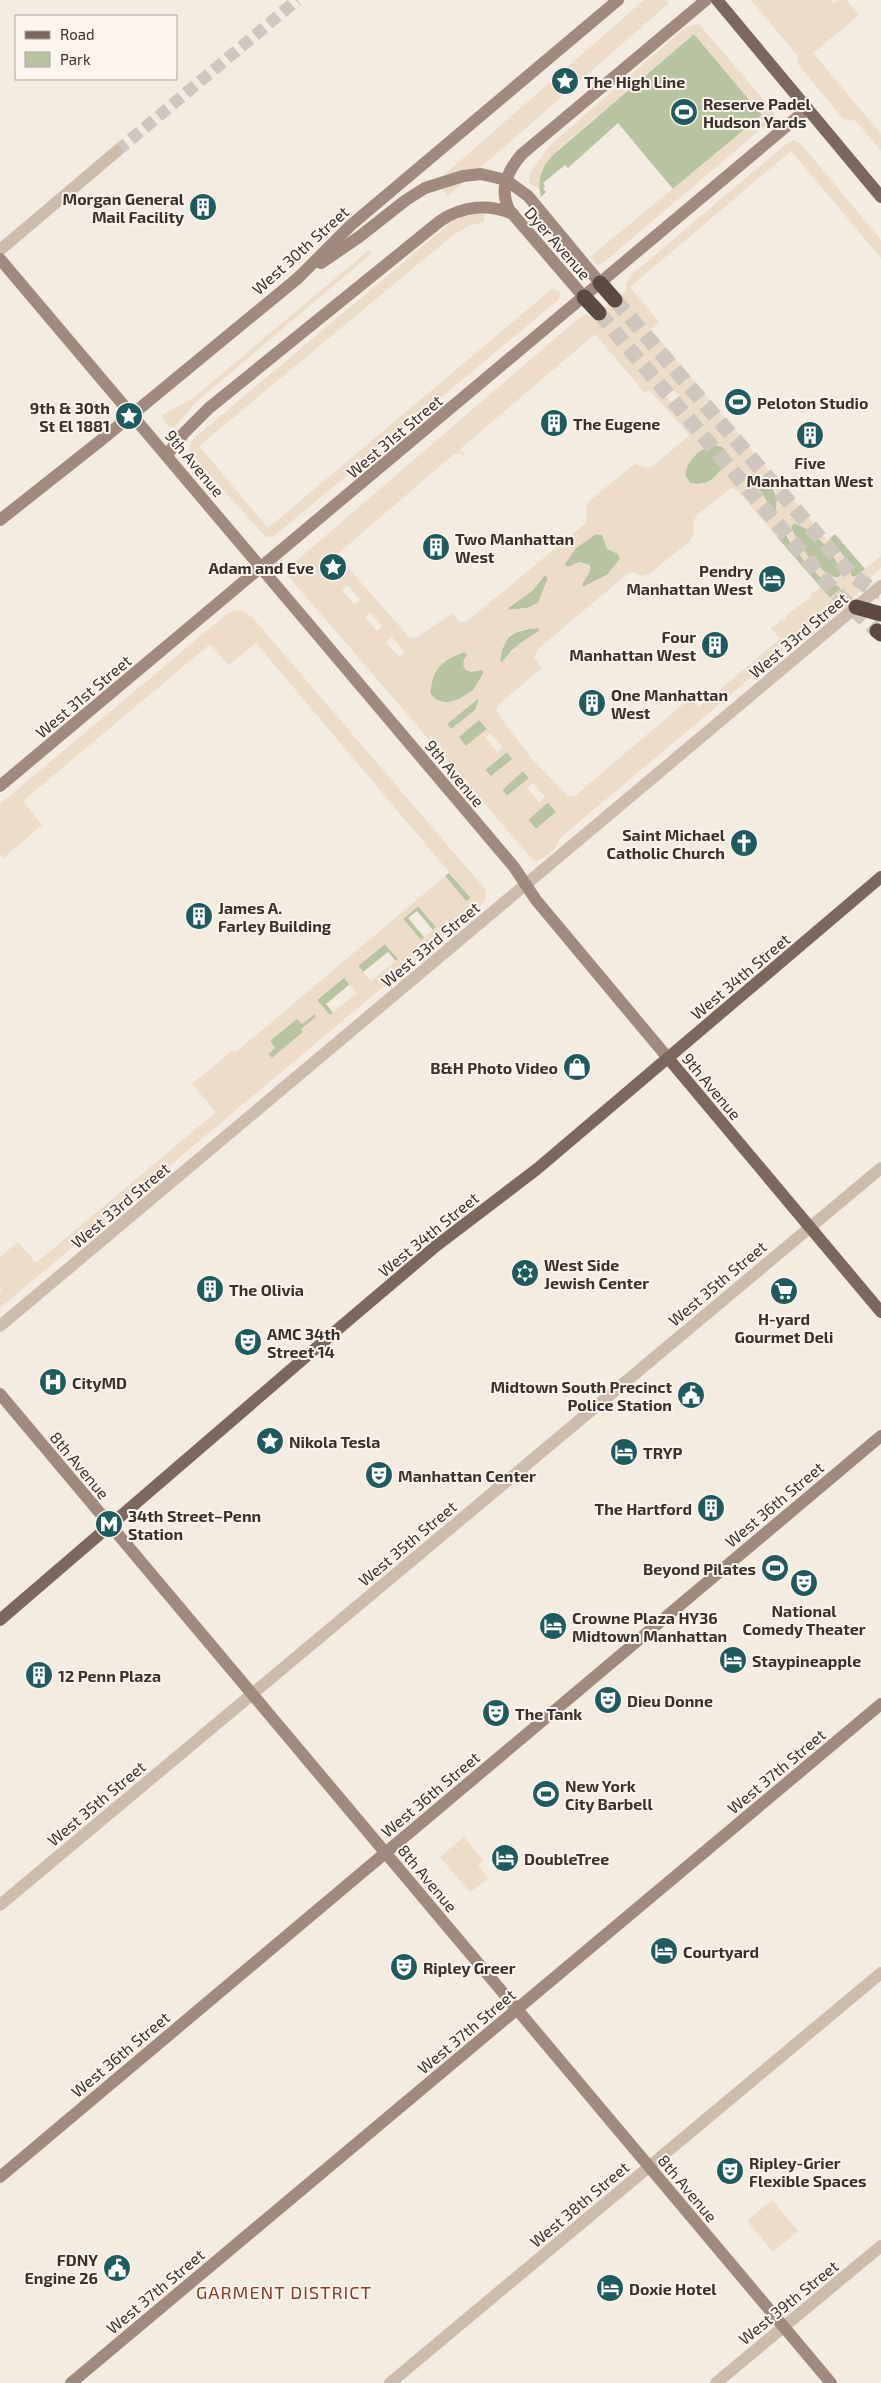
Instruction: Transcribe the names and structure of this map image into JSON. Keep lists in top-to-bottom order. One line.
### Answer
{"streets":{"main road":["Dyer Avenue","West 30th Street","West 31st Street","9th Avenue","West 34th Street","8th Avenue","West 36th Street","West 37th Street"],"street":["West 33rd Street","West 35th Street","West 38th Street","West 39th Street"]},"crossings":[["Dyer Avenue","West 30th Street"],["Dyer Avenue","West 31st Street"],["West 30th Street","9th Avenue"],["West 31st Street","9th Avenue"],["9th Avenue","West 33rd Street"],["9th Avenue","West 34th Street"],["9th Avenue","West 35th Street"],["West 34th Street","8th Avenue"],["West 35th Street","8th Avenue"],["8th Avenue","West 36th Street"],["8th Avenue","West 37th Street"],["8th Avenue","West 38th Street"],["8th Avenue","West 39th Street"]],"districts":["GARMENT DISTRICT"],"places":{"place":["The High Line","9th & 30th St El 1881","Adam and Eve","Nikola Tesla"],"sports":["Reserve Padel Hudson Yards","Peloton Studio","Beyond Pilates","New York City Barbell"],"building":["Morgan General Mail Facility","The Eugene","Five Manhattan West","Two Manhattan West","Four Manhattan West","One Manhattan West","James A. Farley Building","The Olivia","The Hartford","12 Penn Plaza"],"hotel":["Pendry Manhattan West","TRYP","Crowne Plaza HY36 Midtown Manhattan","Staypineapple","DoubleTree","Courtyard","Doxie Hotel"],"church":["Saint Michael Catholic Church"],"shop":["B&H Photo Video"],"synagogue":["West Side Jewish Center"],"supermarket":["H-yard Gourmet Deli"],"theatre":["AMC 34th Street 14","Manhattan Center","National Comedy Theater","Dieu Donne","The Tank","Ripley Greer","Ripley-Grier Flexible Spaces"],"hospital":["CityMD"],"public building":["Midtown South Precinct Police Station","FDNY Engine 26"],"metro station":["34th Street–Penn Station"]},"legend":["Road","Park"]}
